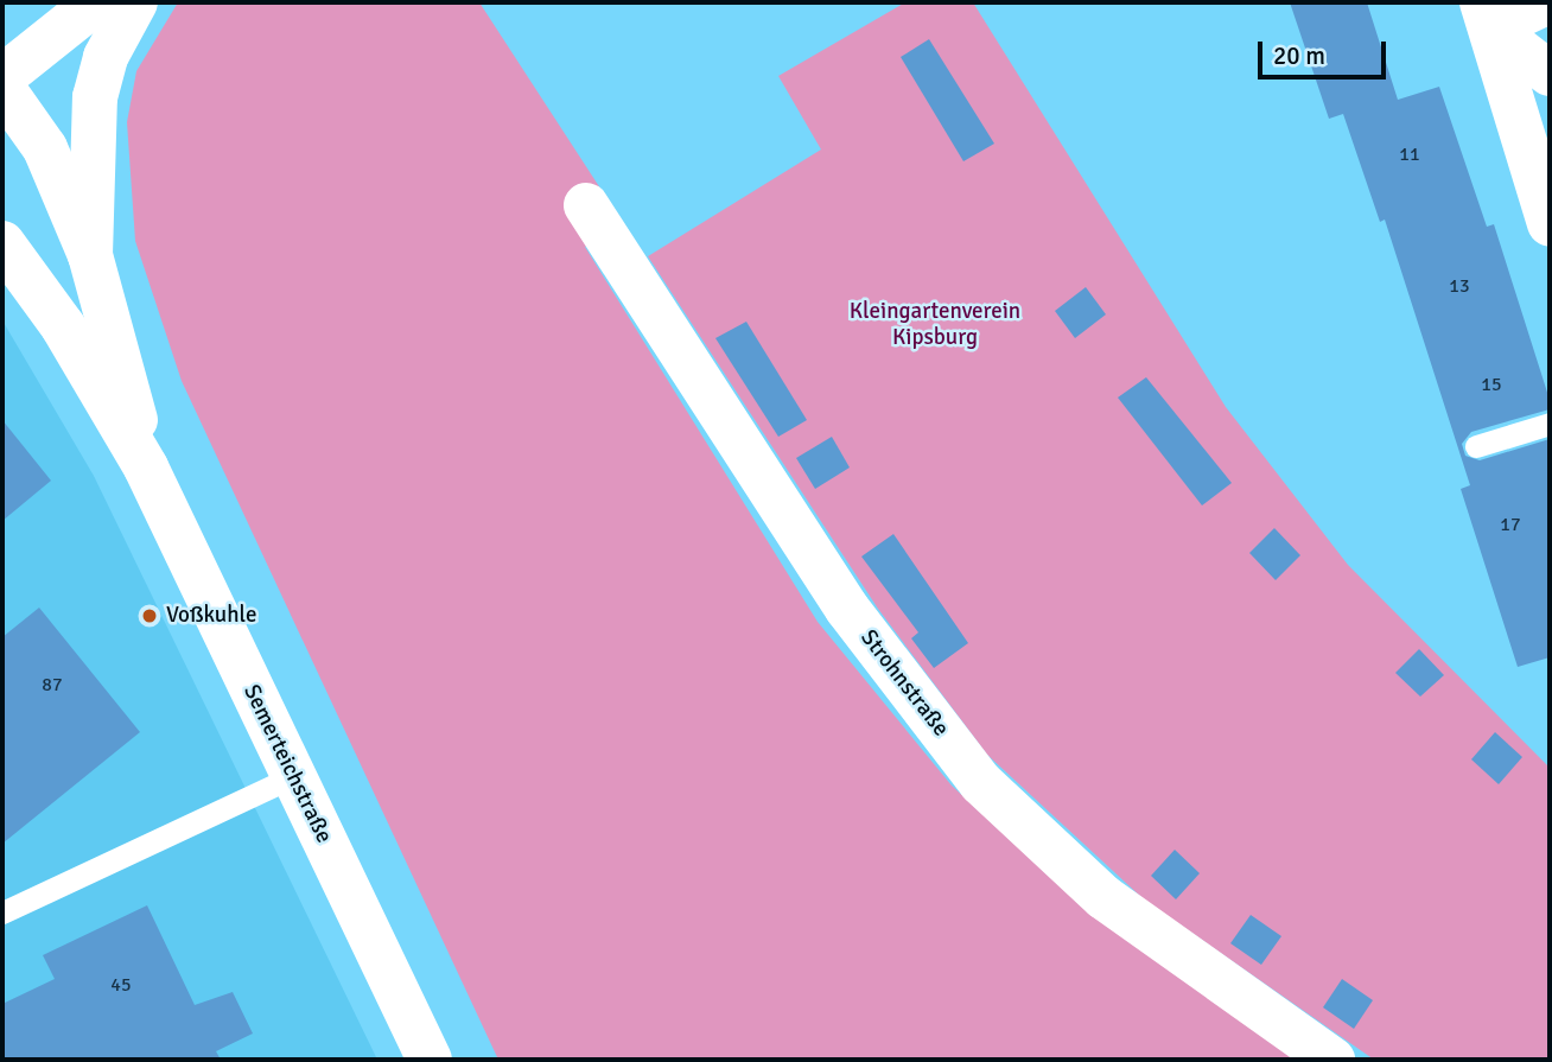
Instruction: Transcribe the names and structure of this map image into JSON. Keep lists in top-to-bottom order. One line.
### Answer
{"streets":{"main road":["Strohnstraße","Semerteichstraße"]},"parks":["Kleingartenverein Kipsburg"],"places":["Voßkuhle"],"house_numbers":["11","13","15","17","87","45"],"scale_bar":"20 m"}
